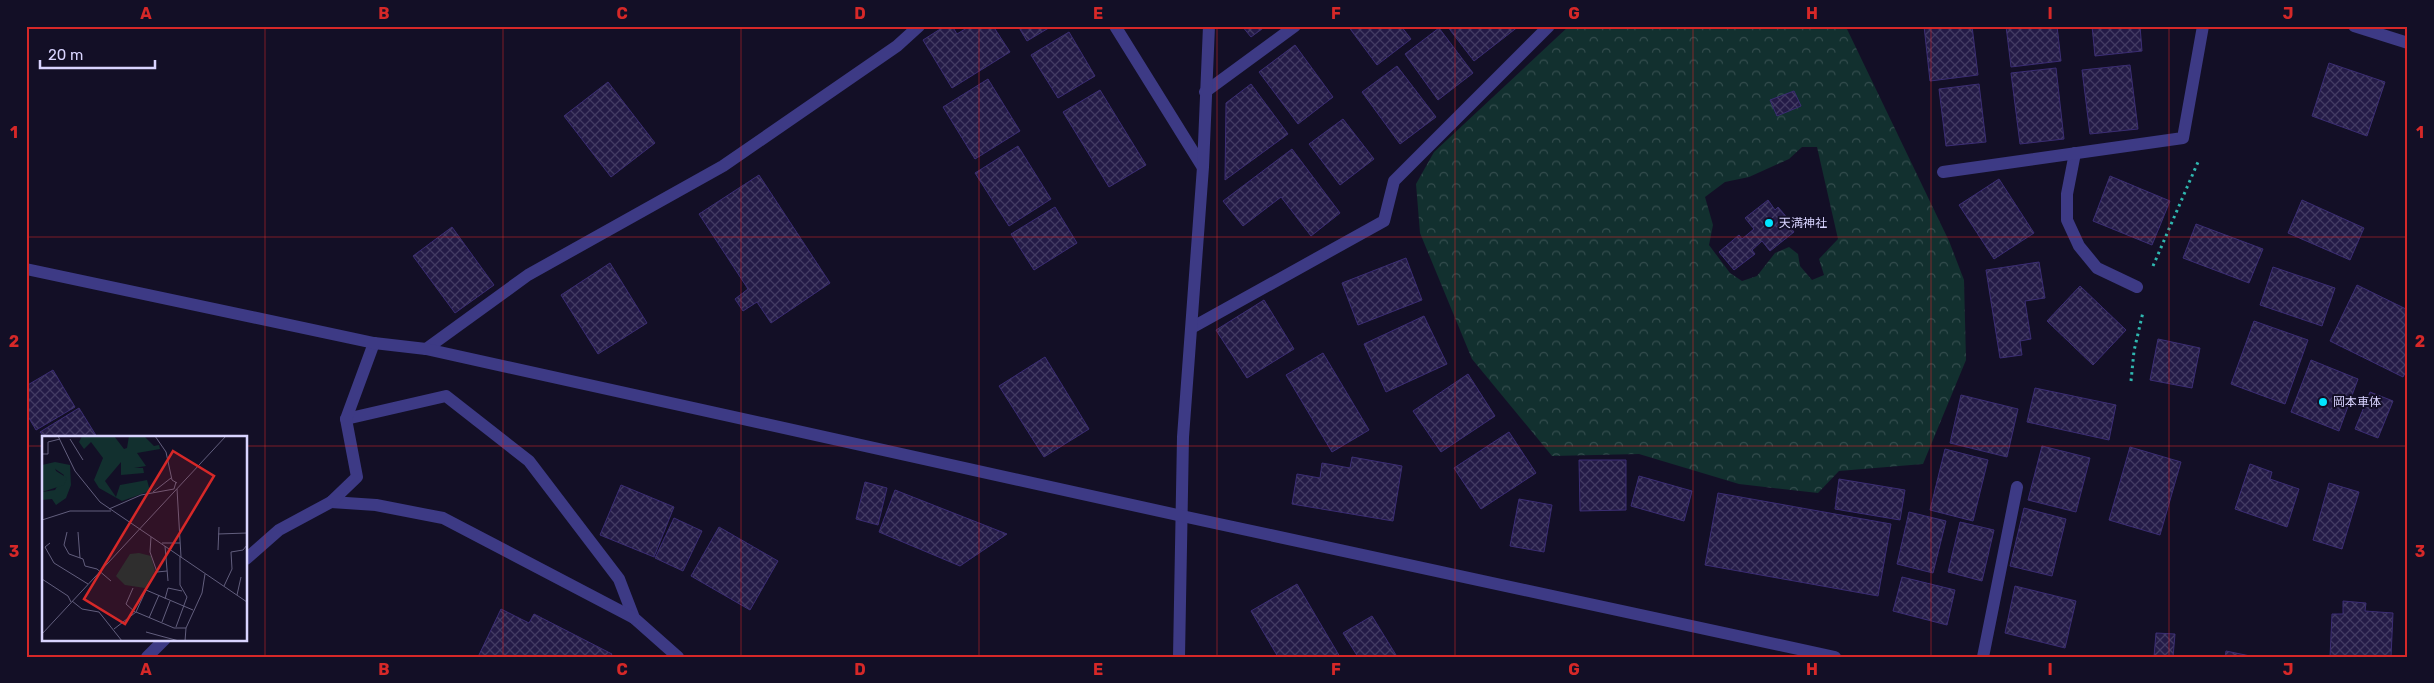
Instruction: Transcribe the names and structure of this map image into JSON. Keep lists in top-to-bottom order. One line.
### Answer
{"places":["天満神社","岡本車体"],"scale_bar":"20 m","grid":{"columns":["A","B","C","D","E","F","G","H","I","J"],"rows":["1","2","3"]}}
